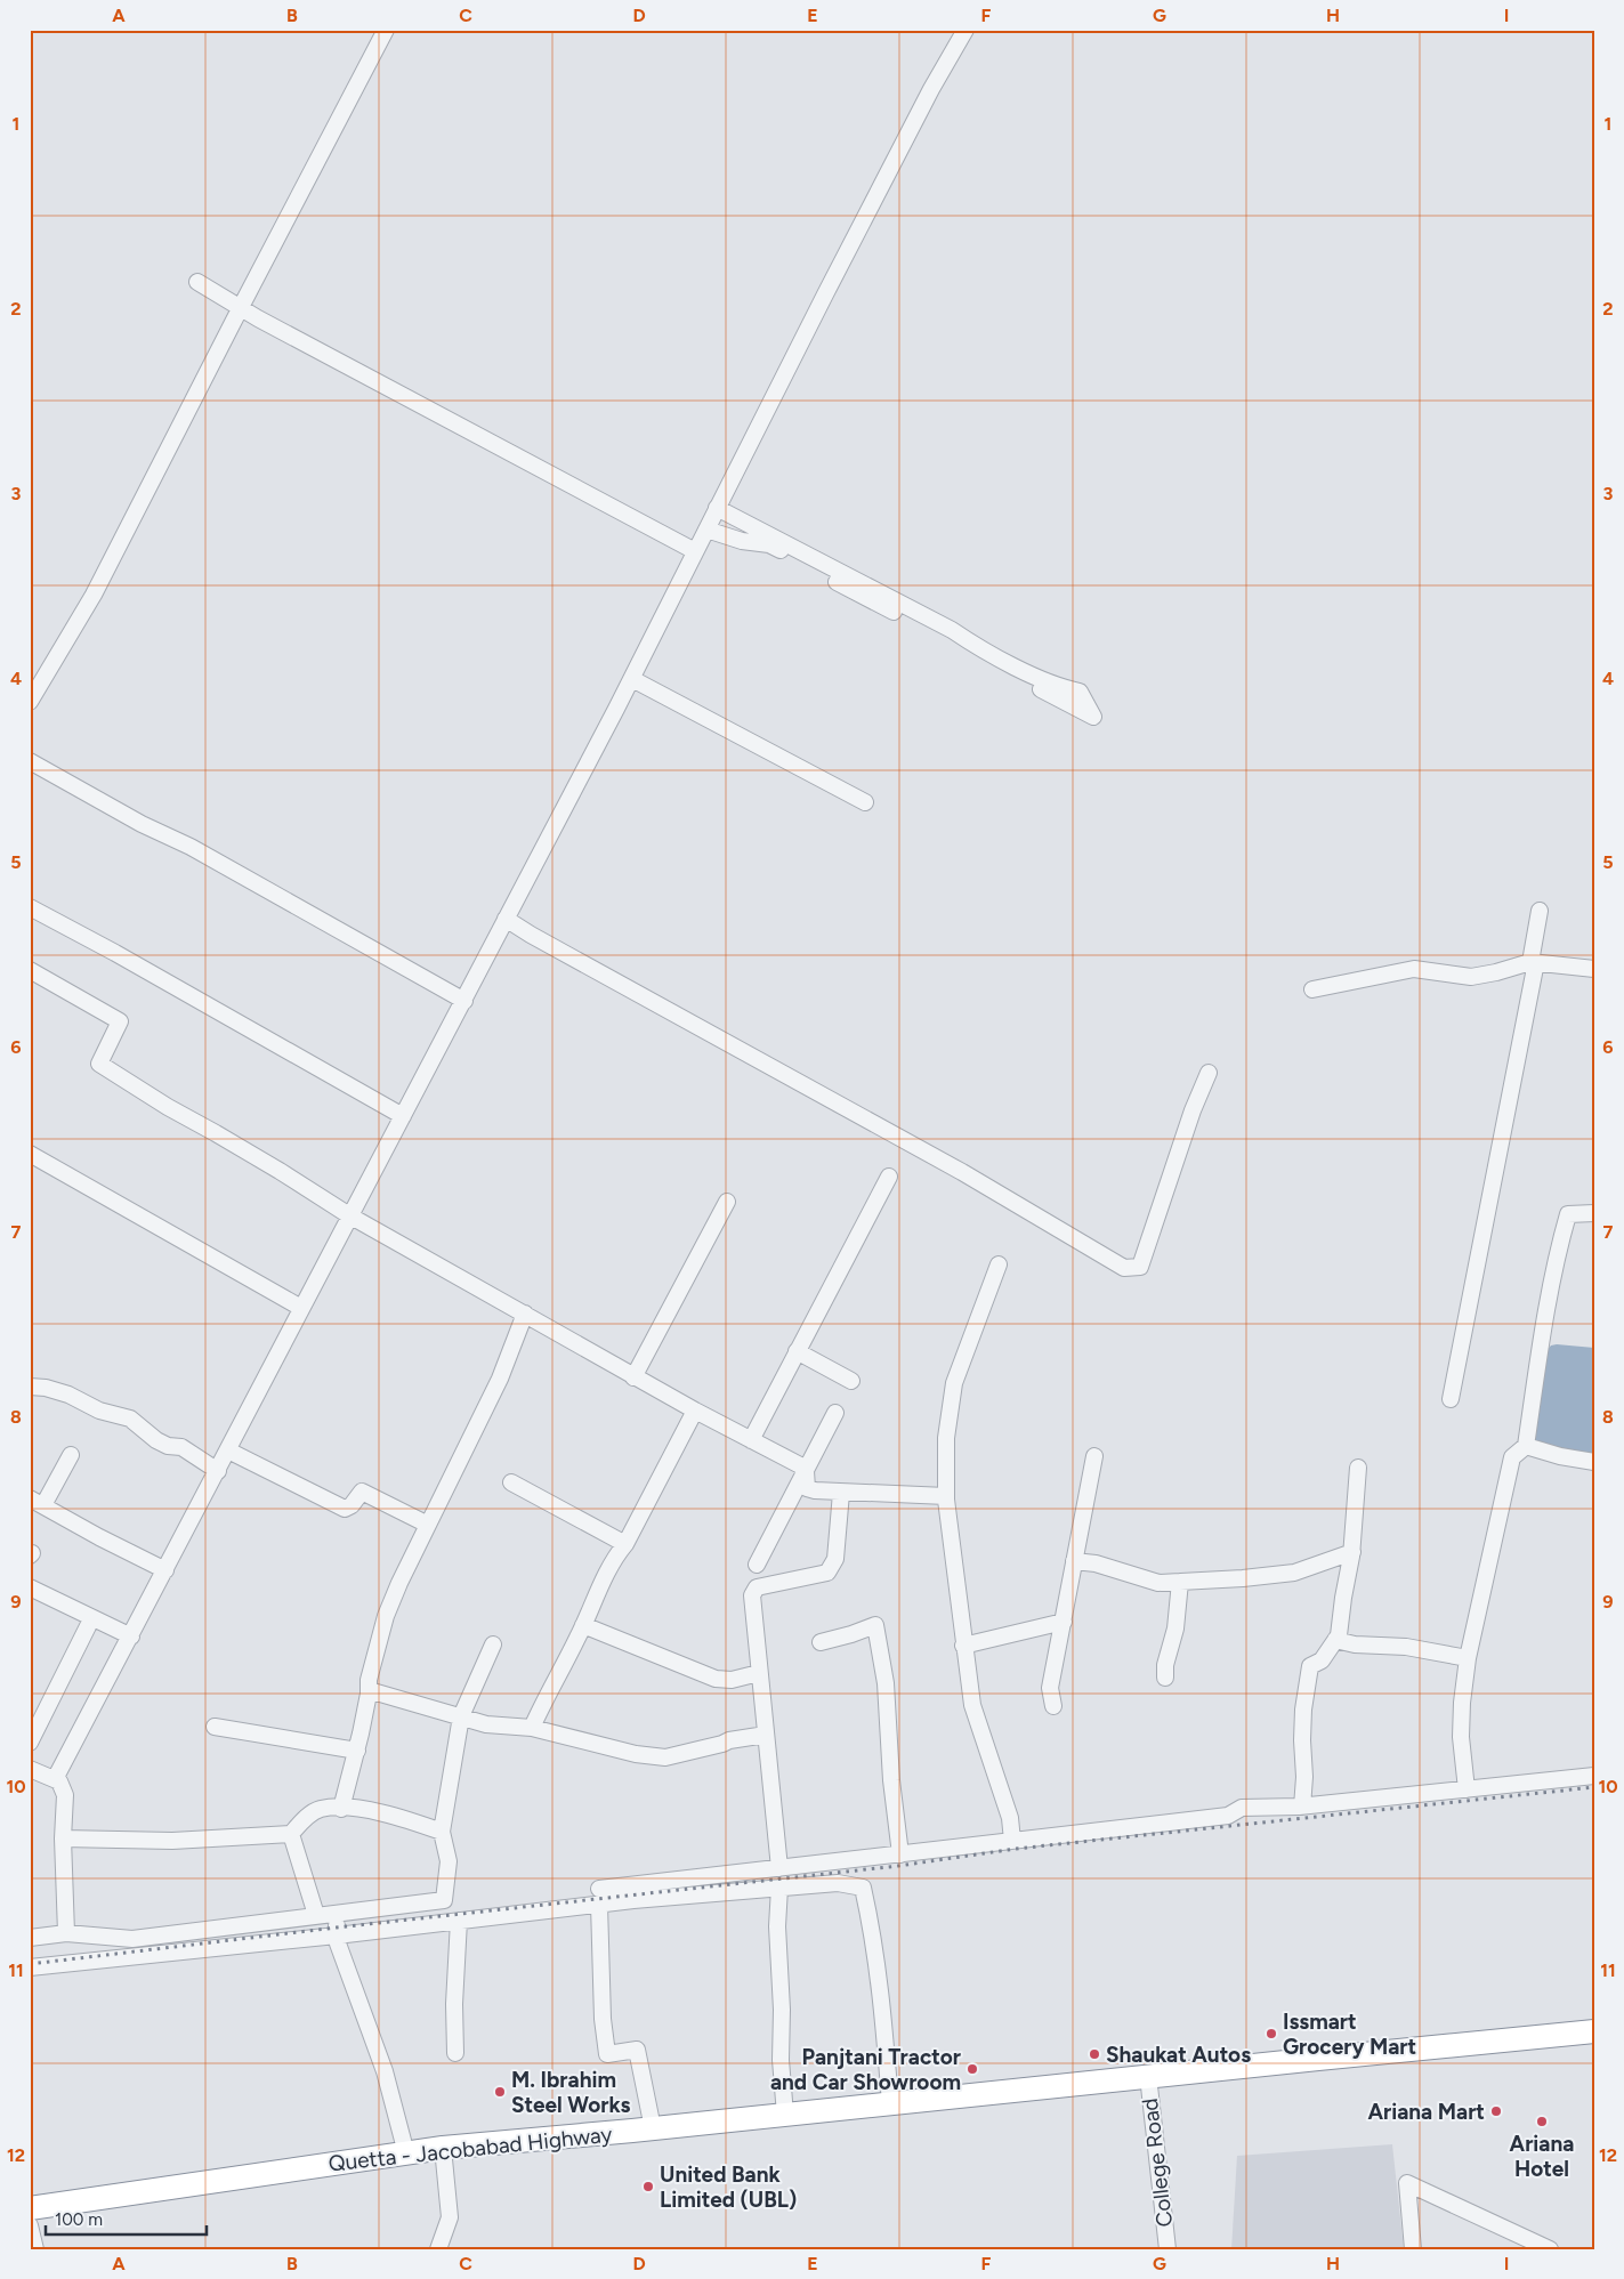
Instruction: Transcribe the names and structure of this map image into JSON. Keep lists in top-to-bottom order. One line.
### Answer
{"streets":{"highway":["Quetta - Jacobabad Highway"],"street":["College Road"]},"crossings":[["Quetta - Jacobabad Highway","College Road"]],"places":["Issmart Grocery Mart","Shaukat Autos","Panjtani Tractor and Car Showroom","M. Ibrahim Steel Works","Ariana Mart","Ariana Hotel","United Bank Limited (UBL)"],"scale_bar":"100 m","grid":{"columns":["A","B","C","D","E","F","G","H","I"],"rows":["1","2","3","4","5","6","7","8","9","10","11","12"]}}
